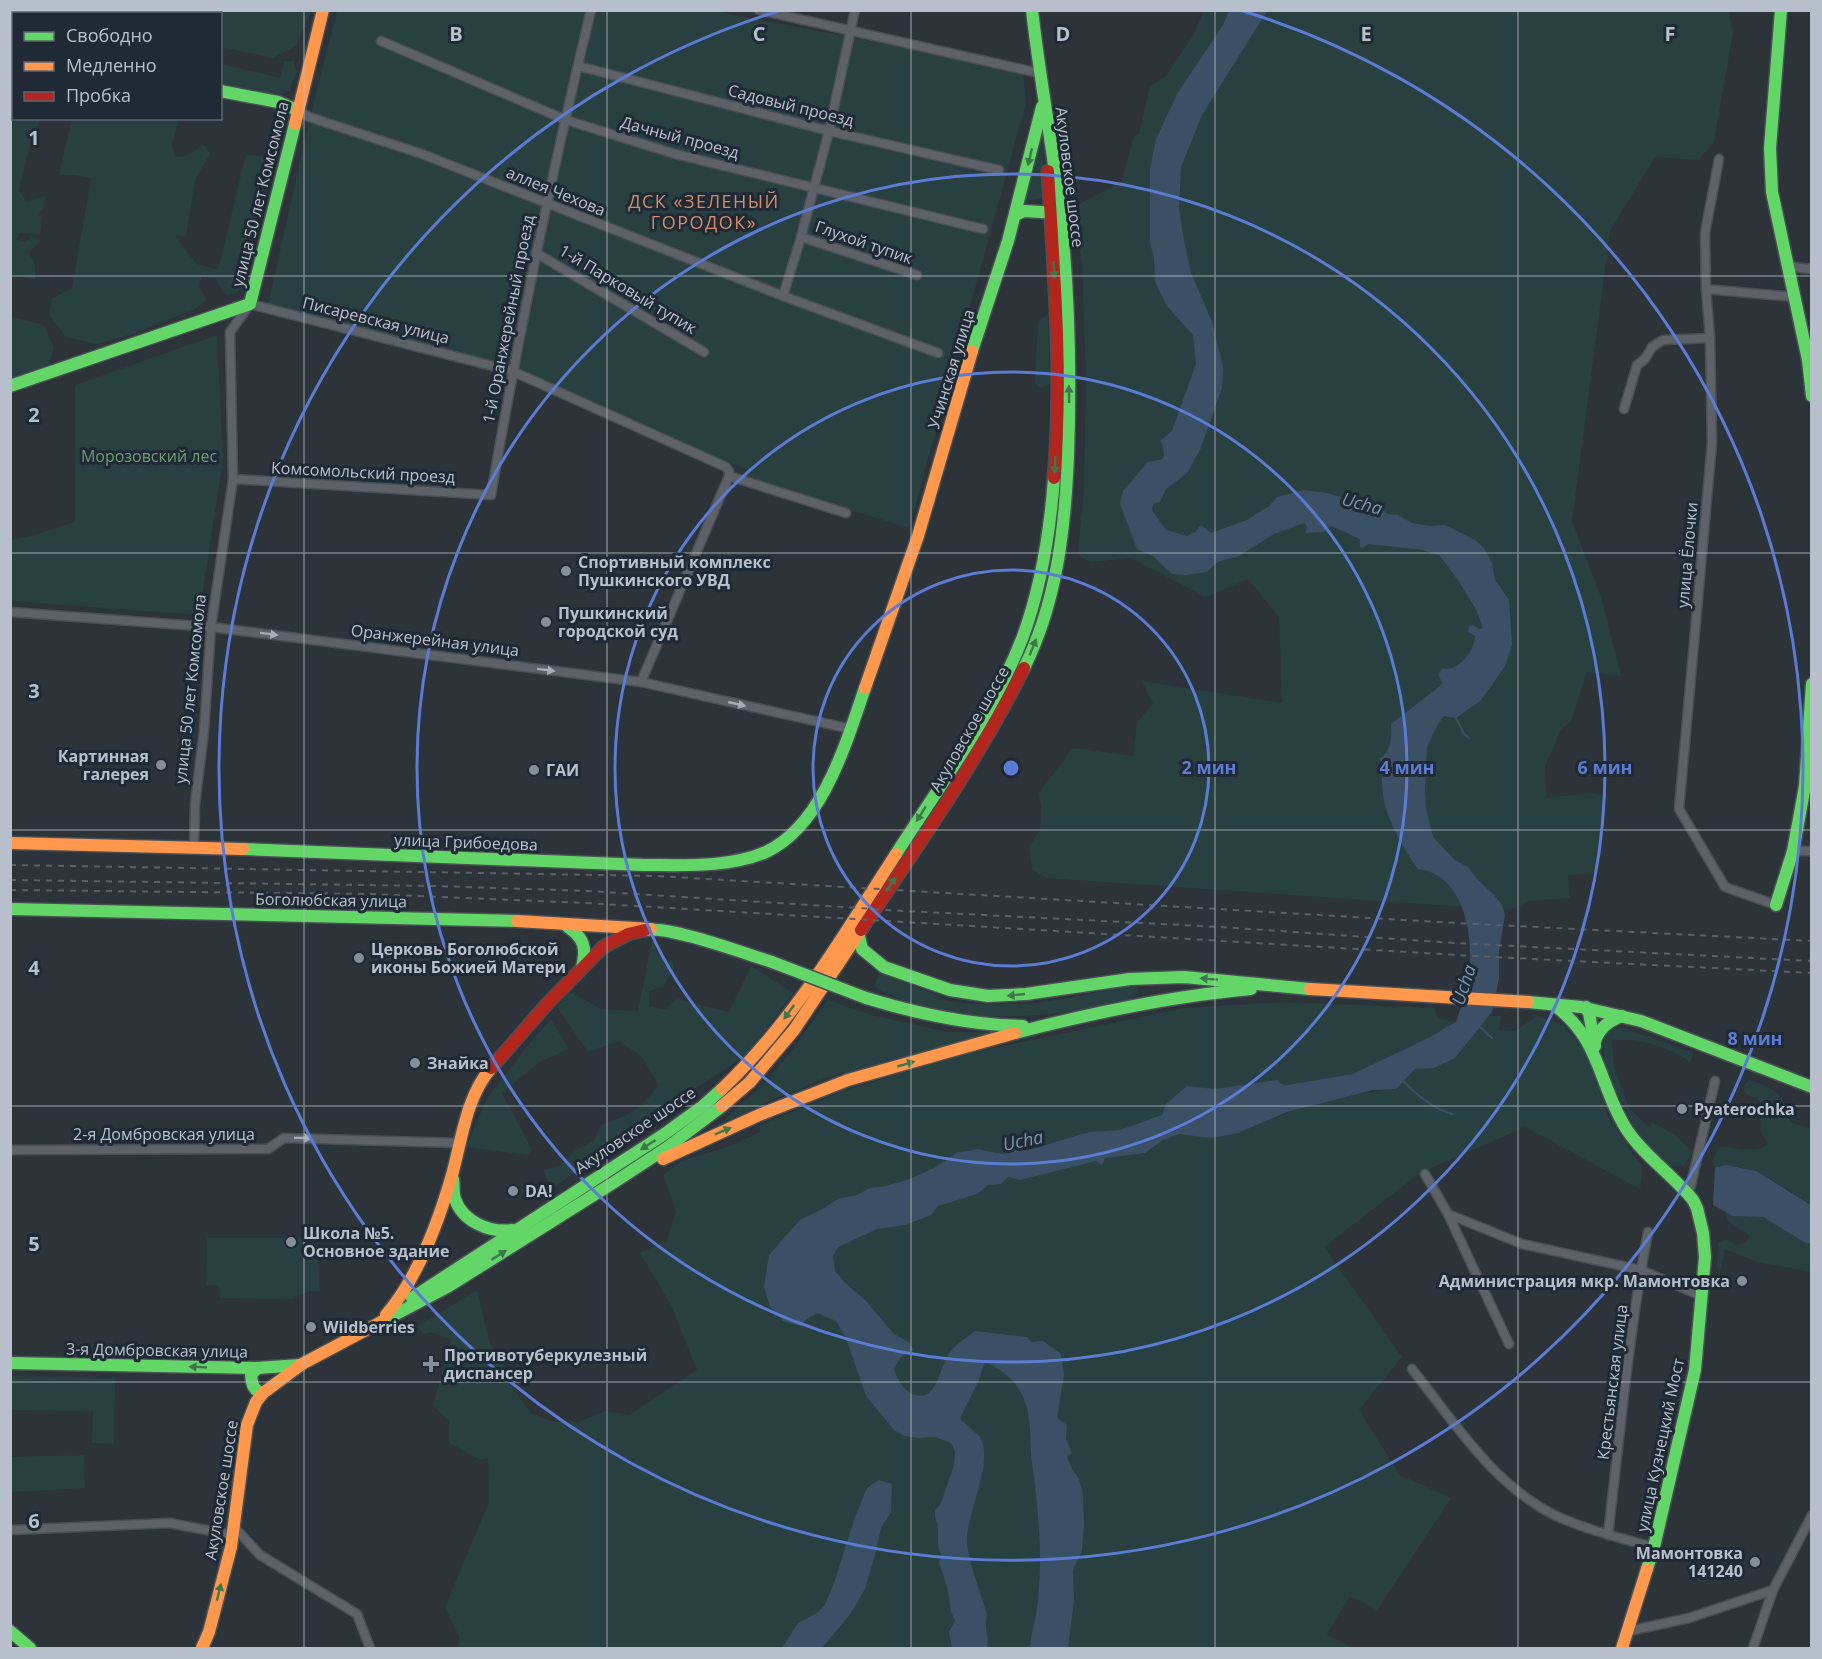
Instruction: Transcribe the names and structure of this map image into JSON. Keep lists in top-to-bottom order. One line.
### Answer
{"streets":{"street":["Садовый проезд","Дачный проезд","Акуловское шоссе","аллея Чехова","улица 50 лет Комсомола","Глухой тупик","1-й Парковый тупик","1-й Оранжерейный проезд","Писаревская улица","Учинская улица","Комсомольский проезд","улица Ёлочки","Оранжерейная улица","улица Грибоедова","Боголюбская улица","2-я Домбровская улица","3-я Домбровская улица","Крестьянская улица","улица Кузнецкий Мост"]},"crossings":[["Садовый проезд","1-й Оранжерейный проезд"],["Дачный проезд","1-й Оранжерейный проезд"],["Акуловское шоссе","Учинская улица"],["Акуловское шоссе","3-я Домбровская улица"],["аллея Чехова","улица 50 лет Комсомола"],["аллея Чехова","1-й Оранжерейный проезд"],["улица 50 лет Комсомола","Писаревская улица"],["улица 50 лет Комсомола","Комсомольский проезд"],["улица 50 лет Комсомола","Оранжерейная улица"],["улица 50 лет Комсомола","улица Грибоедова"],["1-й Парковый тупик","1-й Оранжерейный проезд"],["1-й Оранжерейный проезд","Писаревская улица"],["1-й Оранжерейный проезд","Комсомольский проезд"],["Учинская улица","Оранжерейная улица"],["Учинская улица","улица Грибоедова"],["Оранжерейная улица","улица Грибоедова"]],"one_way":["Оранжерейная улица","2-я Домбровская улица","3-я Домбровская улица"],"districts":["ДСК «ЗЕЛЕНЫЙ ГОРОДОК»"],"water":["Ucha"],"parks":["Морозовский лес"],"places":{"other":["Спортивный комплекс Пушкинского УВД","Пушкинский городской суд","Картинная галерея","ГАИ","Церковь Боголюбской иконы Божией Матери","Знайка","Pyaterochka","DA!","Школа №5. Основное здание","Администрация мкр. Мамонтовка","Wildberries","Мамонтовка 141240"],"health":["Противотуберкулезный диспансер"]},"legend":["Свободно","Медленно","Пробка"],"grid":{"columns":["B","C","D","E","F"],"rows":["1","2","3","4","5","6"]},"rings":["2 мин","4 мин","6 мин","8 мин"]}
